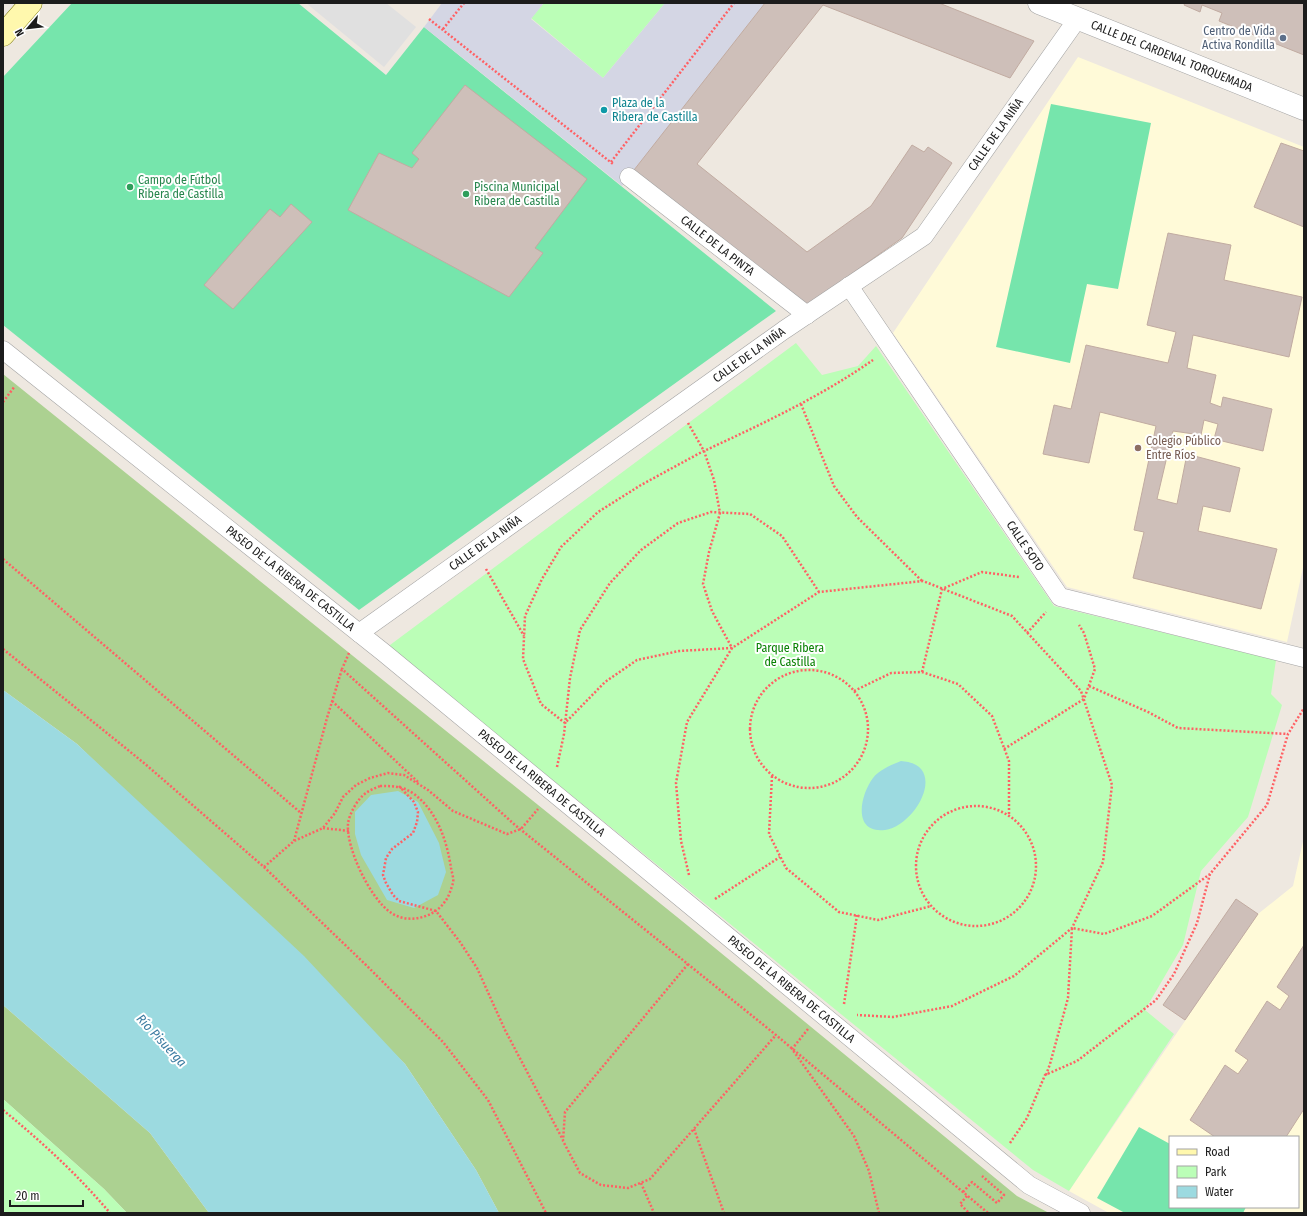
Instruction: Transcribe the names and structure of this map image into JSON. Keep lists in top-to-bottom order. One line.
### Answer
{"streets":{"street":["CALLE DEL CARDENAL TORQUEMADA","CALLE DE LA NIÑA","CALLE DE LA PINTA","CALLE SOTO","PASEO DE LA RIBERA DE CASTILLA"]},"crossings":[["CALLE DEL CARDENAL TORQUEMADA","CALLE DE LA NIÑA"],["CALLE DE LA NIÑA","CALLE DE LA PINTA"],["CALLE DE LA NIÑA","CALLE SOTO"],["CALLE DE LA NIÑA","PASEO DE LA RIBERA DE CASTILLA"]],"water":["Río Pisuerga"],"parks":["Parque Ribera de Castilla"],"places":["Centro de Vida Activa Rondilla","Plaza de la Ribera de Castilla","Campo de Fútbol Ribera de Castilla","Piscina Municipal Ribera de Castilla","Colegio Público Entre Ríos"],"legend":["Road","Park","Water"],"scale_bar":"20 m","north":"bottom left"}
